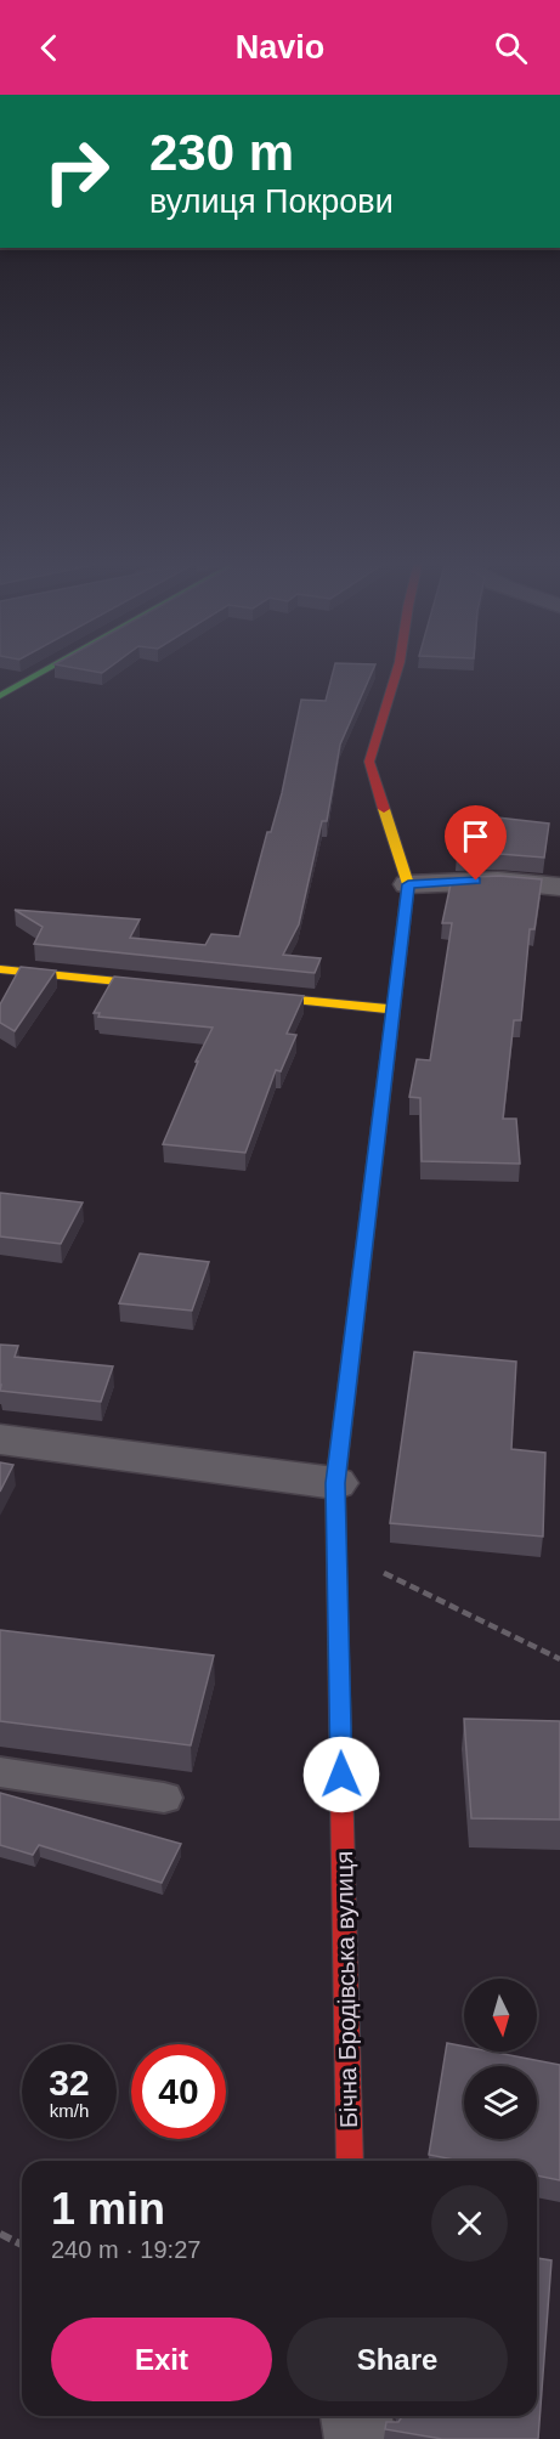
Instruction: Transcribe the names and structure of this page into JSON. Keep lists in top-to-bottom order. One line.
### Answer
{"streets":{"street":["Бічна Бродівська вулиця"]},"north":"bottom","page":{"header":"Navio","turn":["230 m","вулиця Покрови"],"speed":"32 km/h","limit":"40","heading":["1 min","240 m · 19:27"],"buttons":["Exit","Share"]}}
